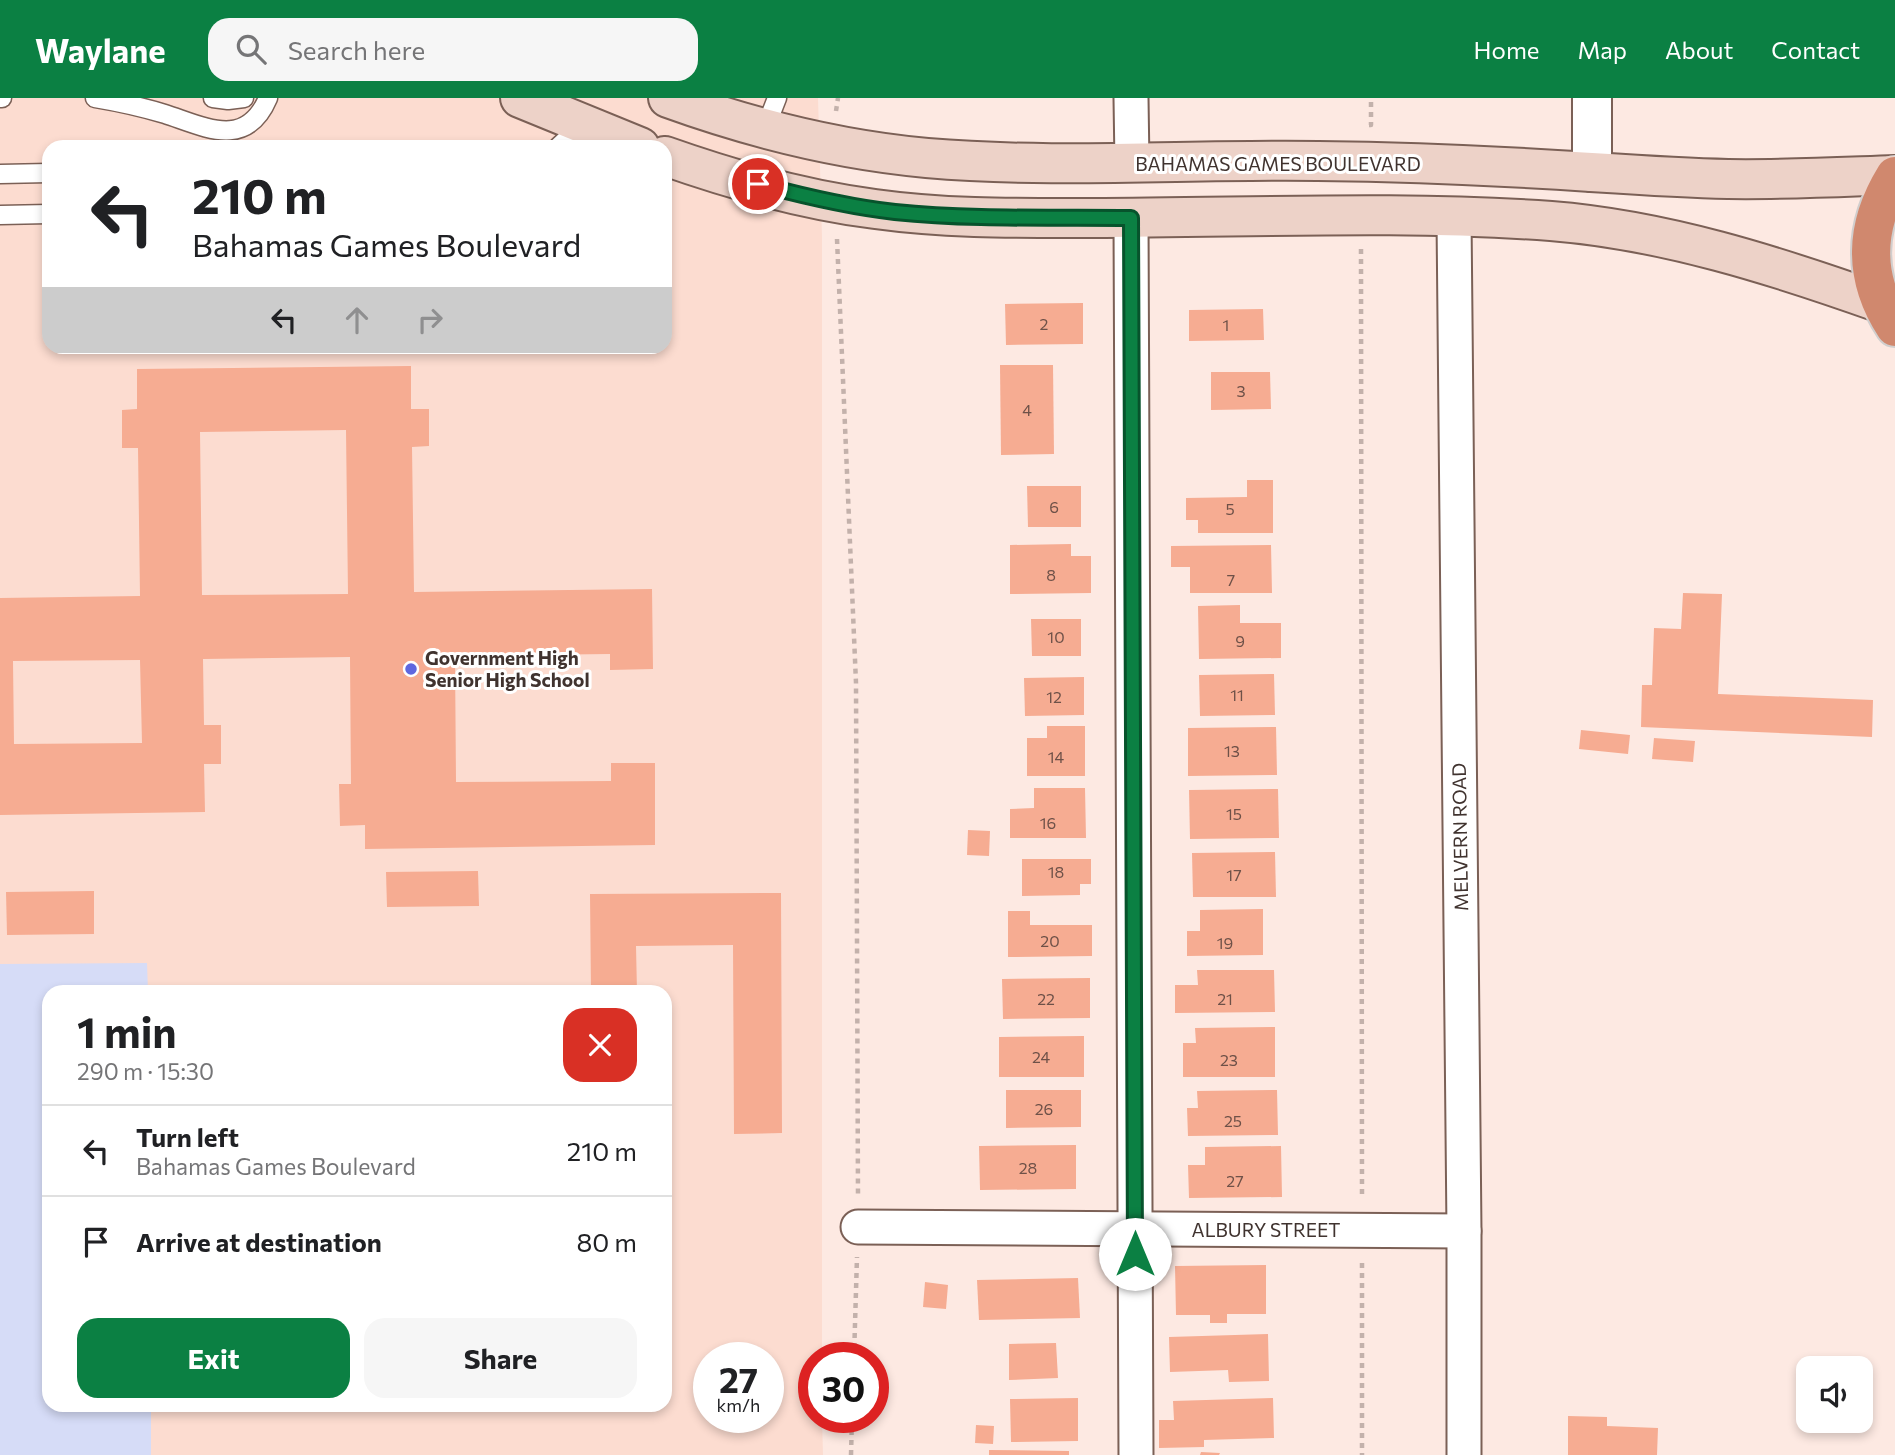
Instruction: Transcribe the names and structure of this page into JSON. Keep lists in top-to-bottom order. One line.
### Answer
{"streets":{"main road":["BAHAMAS GAMES BOULEVARD"],"street":["MELVERN ROAD","ALBURY STREET"]},"crossings":[["MELVERN ROAD","ALBURY STREET"]],"places":["Government High Senior High School"],"house_numbers":["2","1","3","4","6","5","8","7","10","9","11","12","13","14","15","16","18","17","20","19","22","21","24","23","26","25","28","27"],"page":{"header":"Waylane","search":"Search here","nav":["Home","Map","About","Contact"],"turn":["210 m","Bahamas Games Boulevard"],"heading":["1 min","290 m · 15:30"],"list":[{"name":"Turn left","note":"Bahamas Games Boulevard","value":"210 m"},{"name":"Arrive at destination","value":"80 m"}],"buttons":["Exit","Share"],"speed":"27 km/h","limit":"30"}}
